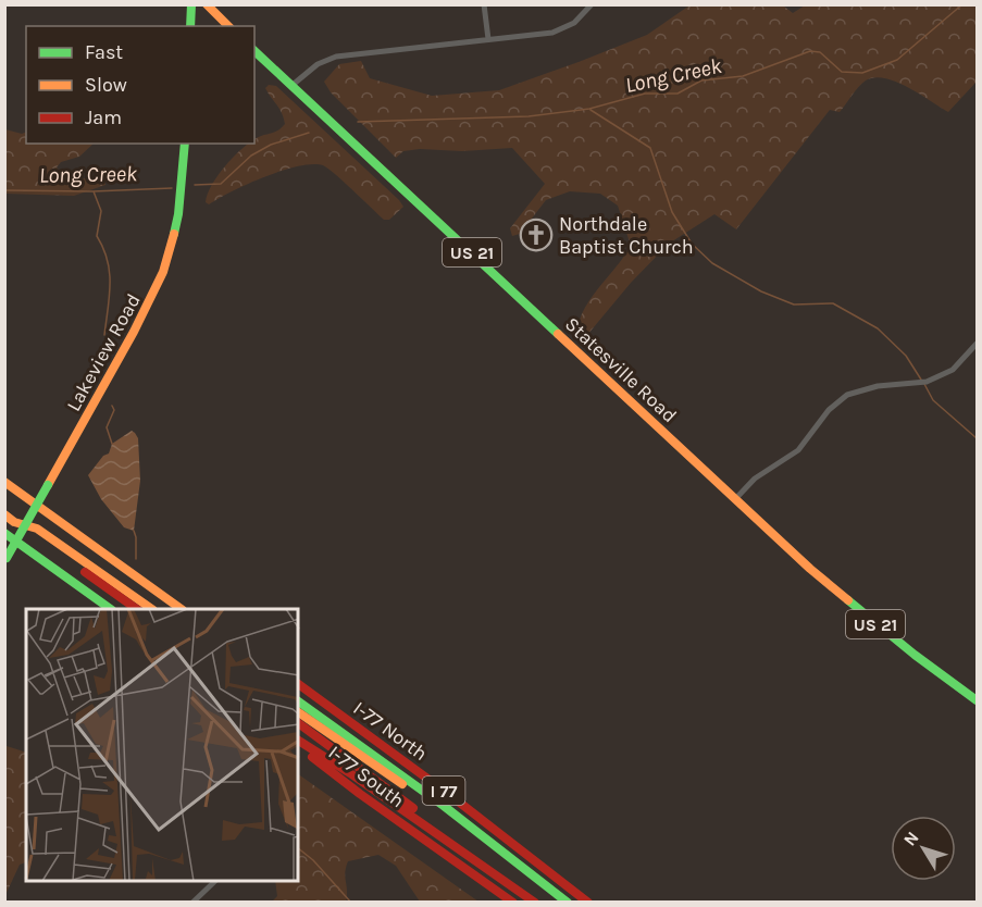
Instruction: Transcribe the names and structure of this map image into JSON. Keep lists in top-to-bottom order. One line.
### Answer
{"streets":{"main road":["US 21","Lakeview Road","Statesville Road","I-77 North","I-77 South","I 77"]},"water":["Long Creek"],"places":{"church":["Northdale Baptist Church"]},"legend":["Fast","Slow","Jam"],"north":"top left"}
